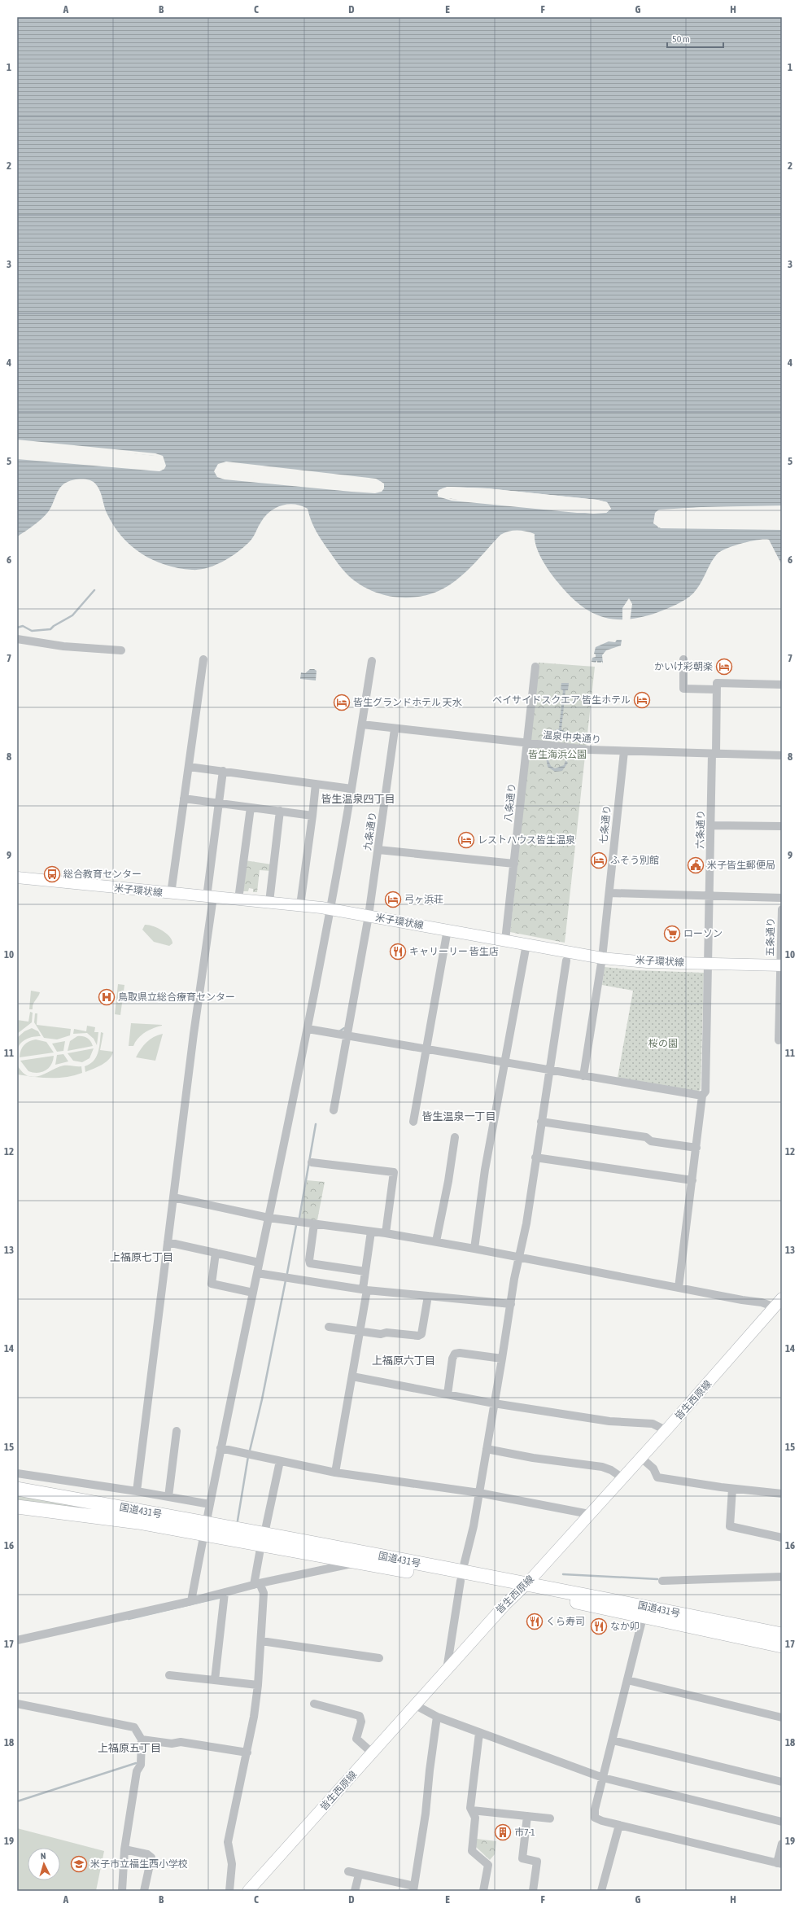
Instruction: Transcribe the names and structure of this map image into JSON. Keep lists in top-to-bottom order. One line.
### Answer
{"streets":{"highway":["国道431号"],"main road":["米子環状線","皆生西原線"],"street":["温泉中央通り","八条通り","七条通り","六条通り","九条通り","五条通り"]},"crossings":[["温泉中央通り","八条通り"],["温泉中央通り","七条通り"],["温泉中央通り","六条通り"],["温泉中央通り","九条通り"],["八条通り","米子環状線"],["七条通り","米子環状線"],["六条通り","米子環状線"],["九条通り","米子環状線"],["米子環状線","五条通り"],["皆生西原線","国道431号"]],"districts":["皆生温泉四丁目","皆生温泉一丁目","上福原七丁目","上福原六丁目","上福原五丁目"],"parks":["皆生海浜公園","桜の園"],"places":{"hotel":["かいけ彩朝楽","ベイサイドスクエア 皆生ホテル","皆生グランドホテル 天水","レストハウス皆生温泉","ふそう別館","弓ヶ浜荘"],"public building":["米子皆生郵便局"],"bus stop":["総合教育センター"],"supermarket":["ローソン"],"restaurant":["キャリーリー 皆生店","くら寿司","なか卯"],"hospital":["鳥取県立総合療育センター"],"building":["市7-1"],"school or university":["米子市立福生西小学校"]},"scale_bar":"50 m","north":"top","grid":{"columns":["A","B","C","D","E","F","G","H"],"rows":["1","2","3","4","5","6","7","8","9","10","11","12","13","14","15","16","17","18","19"]}}
